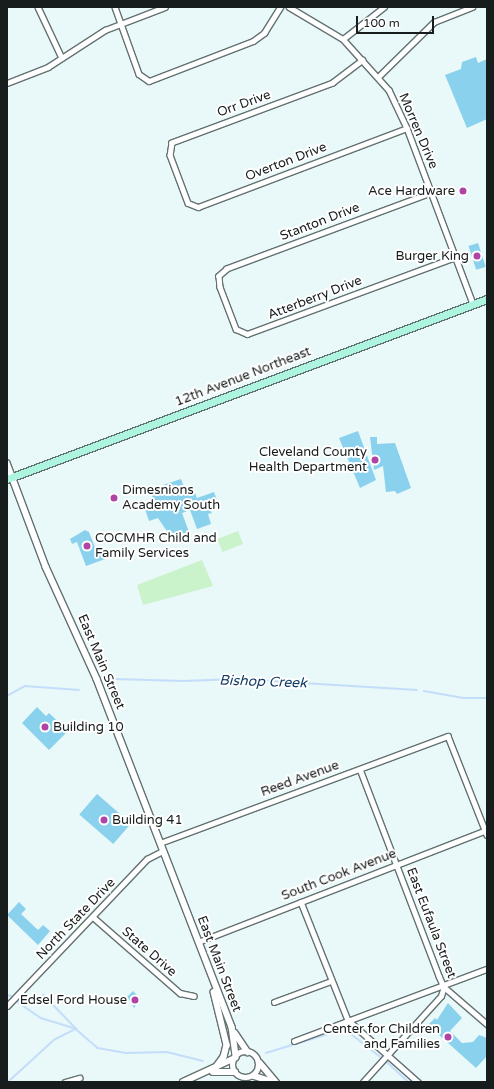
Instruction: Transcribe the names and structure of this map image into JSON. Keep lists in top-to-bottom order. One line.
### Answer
{"streets":{"main road":["12th Avenue Northeast"],"street":["Orr Drive","Morren Drive","Overton Drive","Stanton Drive","Atterberry Drive","East Main Street","Reed Avenue","South Cook Avenue","North State Drive","East Eufaula Street","State Drive"]},"crossings":[["Orr Drive","Morren Drive"],["Orr Drive","Overton Drive"],["Morren Drive","Overton Drive"],["Morren Drive","Stanton Drive"],["Morren Drive","Atterberry Drive"],["Morren Drive","12th Avenue Northeast"],["Stanton Drive","Atterberry Drive"],["12th Avenue Northeast","East Main Street"],["East Main Street","Reed Avenue"],["East Main Street","South Cook Avenue"],["East Main Street","North State Drive"],["Reed Avenue","South Cook Avenue"],["Reed Avenue","East Eufaula Street"],["South Cook Avenue","East Eufaula Street"],["North State Drive","State Drive"]],"water":["Bishop Creek"],"places":["Ace Hardware","Burger King","Cleveland County Health Department","Dimesnions Academy South","COCMHR Child and Family Services","Building 10","Building 41","Edsel Ford House","Center for Children and Families"],"scale_bar":"100 m"}
